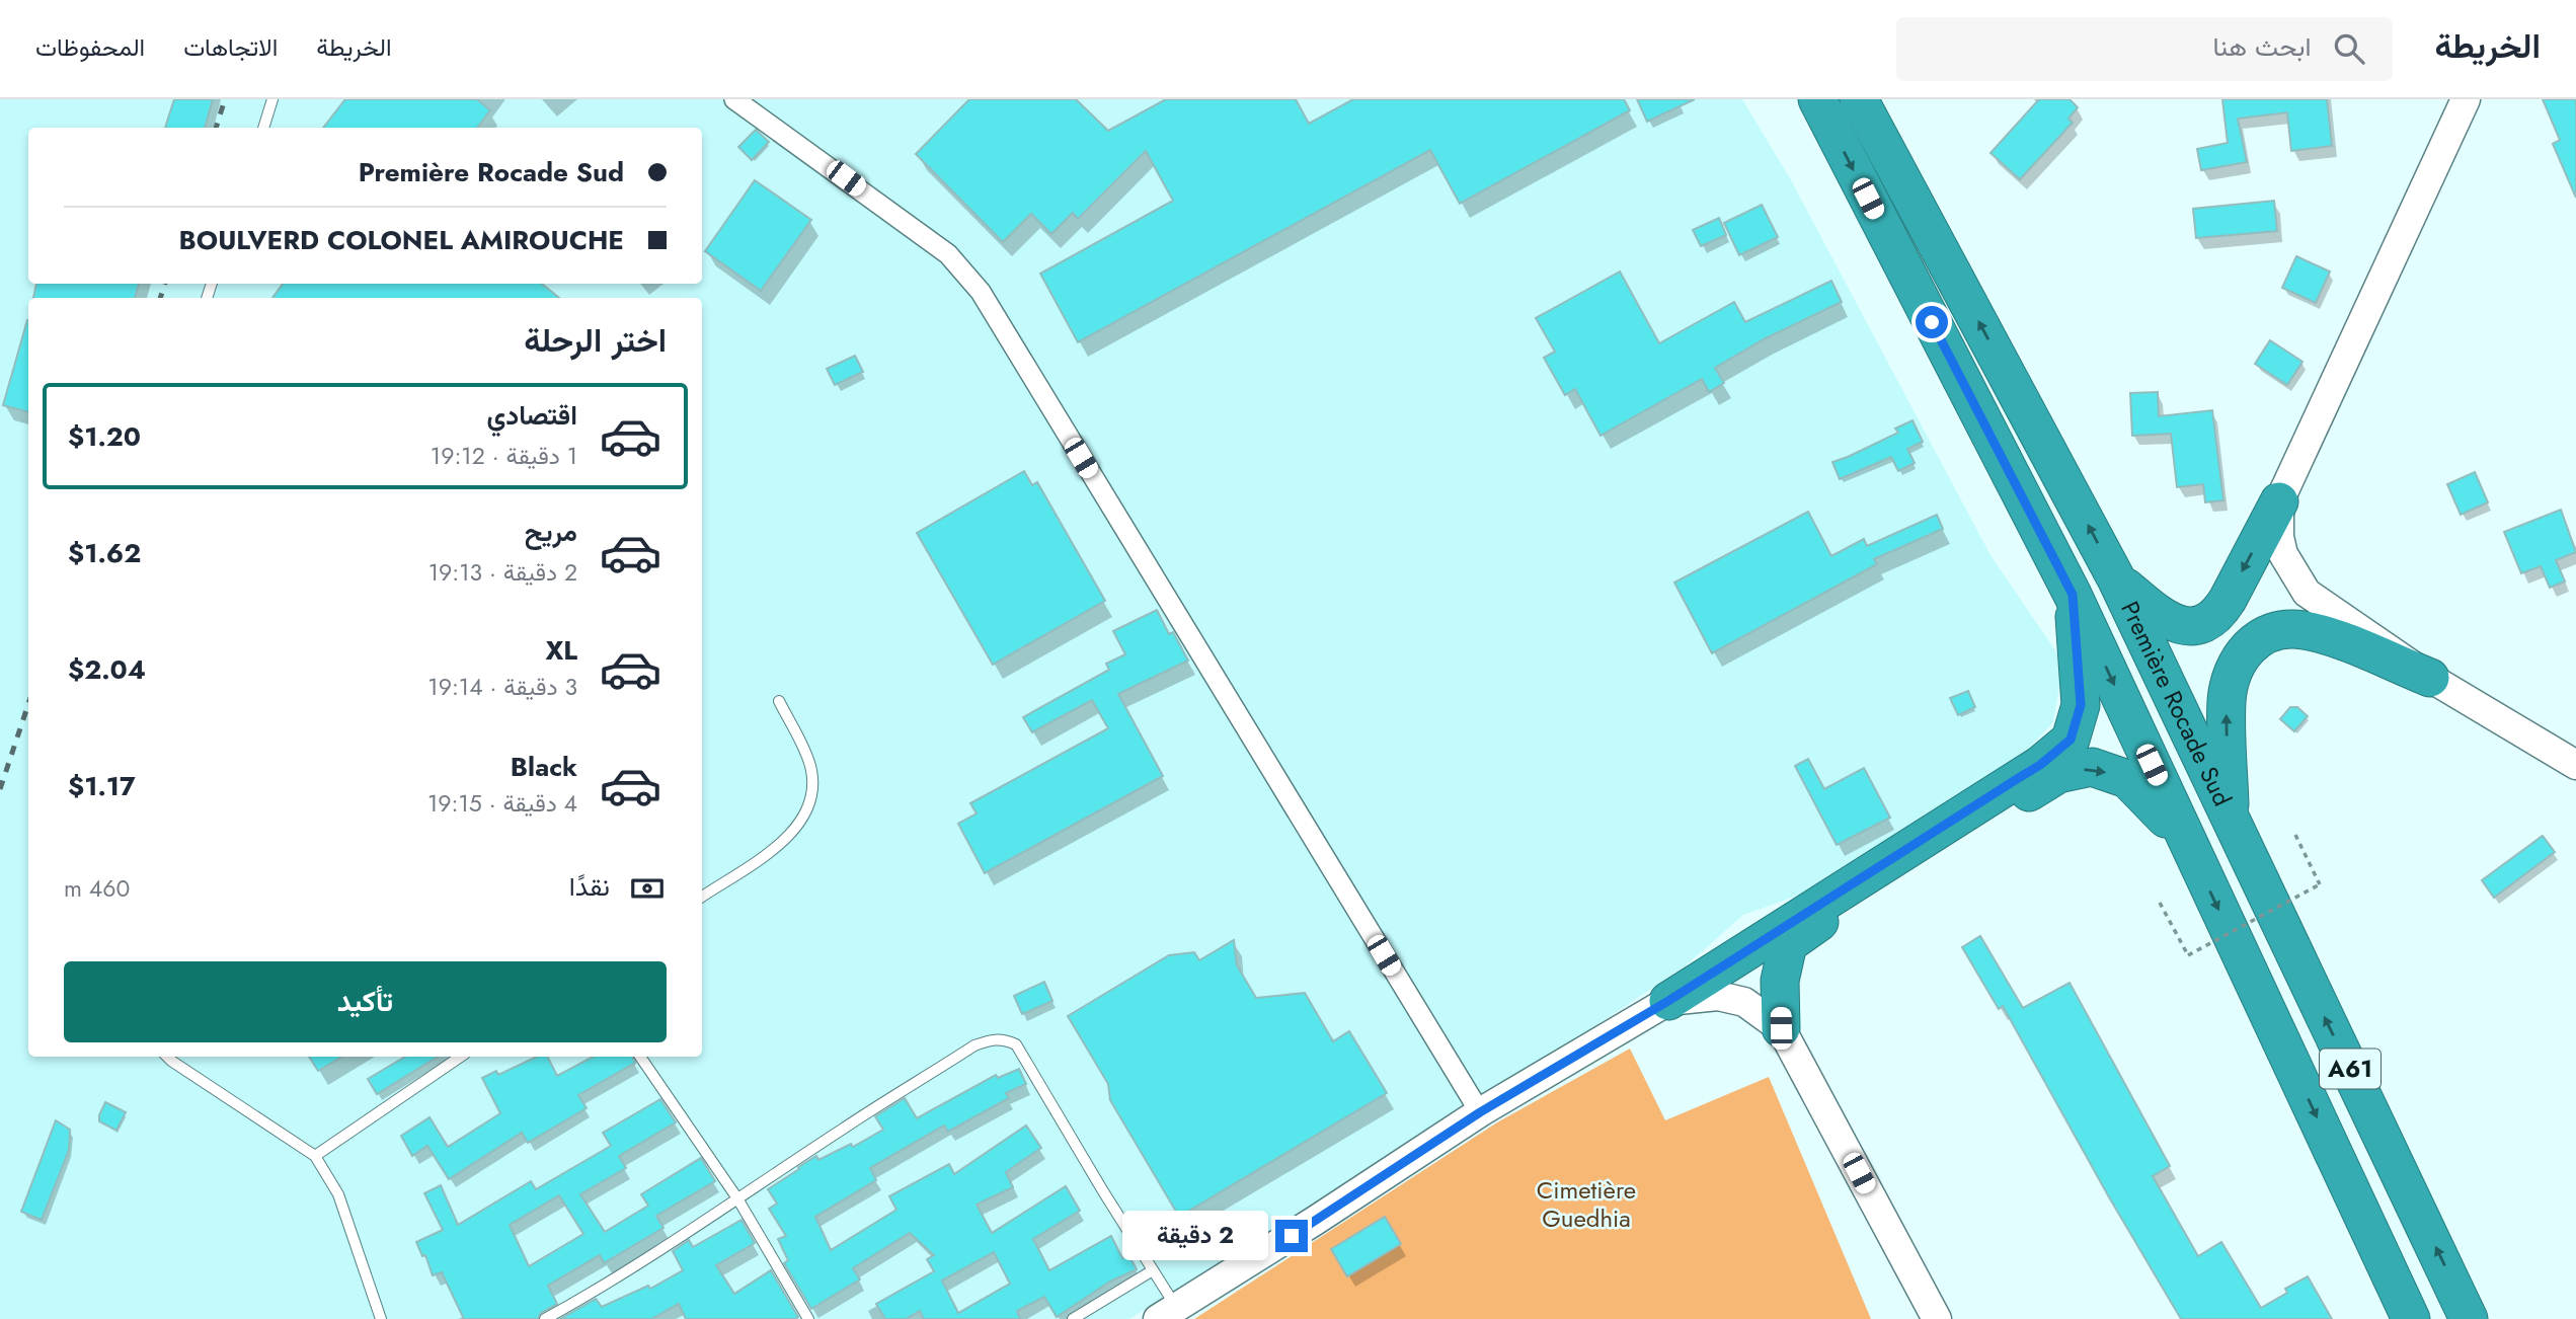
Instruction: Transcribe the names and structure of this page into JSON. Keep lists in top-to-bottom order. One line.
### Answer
{"streets":{"highway":["Première Rocade Sud","A61"]},"parks":["Cimetière Guedhia"],"page":{"header":"الخريطة","search":"ابحث هنا","nav":["الخريطة","الاتجاهات","المحفوظات"],"banner":["Première Rocade Sud","BOULVERD COLONEL AMIROUCHE"],"heading":"اختر الرحلة","list":[{"name":"اقتصادي","note":"1 دقيقة · 19:12","value":"$1.20"},{"name":"مريح","note":"2 دقيقة · 19:13","value":"$1.62"},{"name":"XL","note":"3 دقيقة · 19:14","value":"$2.04"},{"name":"Black","note":"4 دقيقة · 19:15","value":"$1.17"}],"pay":["نقدًا","460 m"],"buttons":"تأكيد","bubble":"2 دقيقة"}}
